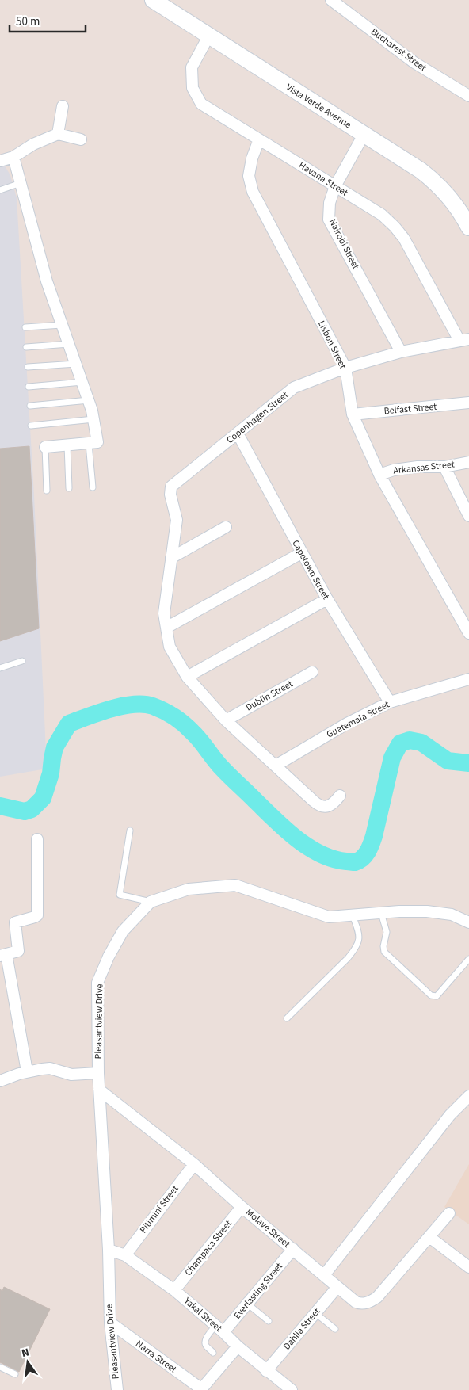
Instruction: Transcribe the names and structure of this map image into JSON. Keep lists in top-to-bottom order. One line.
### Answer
{"streets":{"street":["Bucharest Street","Vista Verde Avenue","Havana Street","Nairobi Street","Lisbon Street","Belfast Street","Copenhagen Street","Arkansas Street","Capetown Street","Dublin Street","Guatemala Street","Pleasantview Drive","Pitimini Street","Molave Street","Champaca Street","Everlasting Street","Yakal Street","Dahlia Street","Narra Street"]},"crossings":[["Vista Verde Avenue","Havana Street"],["Vista Verde Avenue","Nairobi Street"],["Havana Street","Nairobi Street"],["Havana Street","Lisbon Street"],["Havana Street","Copenhagen Street"],["Nairobi Street","Copenhagen Street"],["Lisbon Street","Belfast Street"],["Lisbon Street","Copenhagen Street"],["Lisbon Street","Arkansas Street"],["Copenhagen Street","Capetown Street"],["Capetown Street","Guatemala Street"],["Pleasantview Drive","Molave Street"],["Pleasantview Drive","Yakal Street"],["Pleasantview Drive","Narra Street"],["Pitimini Street","Molave Street"],["Pitimini Street","Yakal Street"],["Molave Street","Champaca Street"],["Molave Street","Everlasting Street"],["Molave Street","Dahlia Street"],["Champaca Street","Yakal Street"],["Everlasting Street","Yakal Street"],["Yakal Street","Dahlia Street"]],"scale_bar":"50 m","north":"top"}
